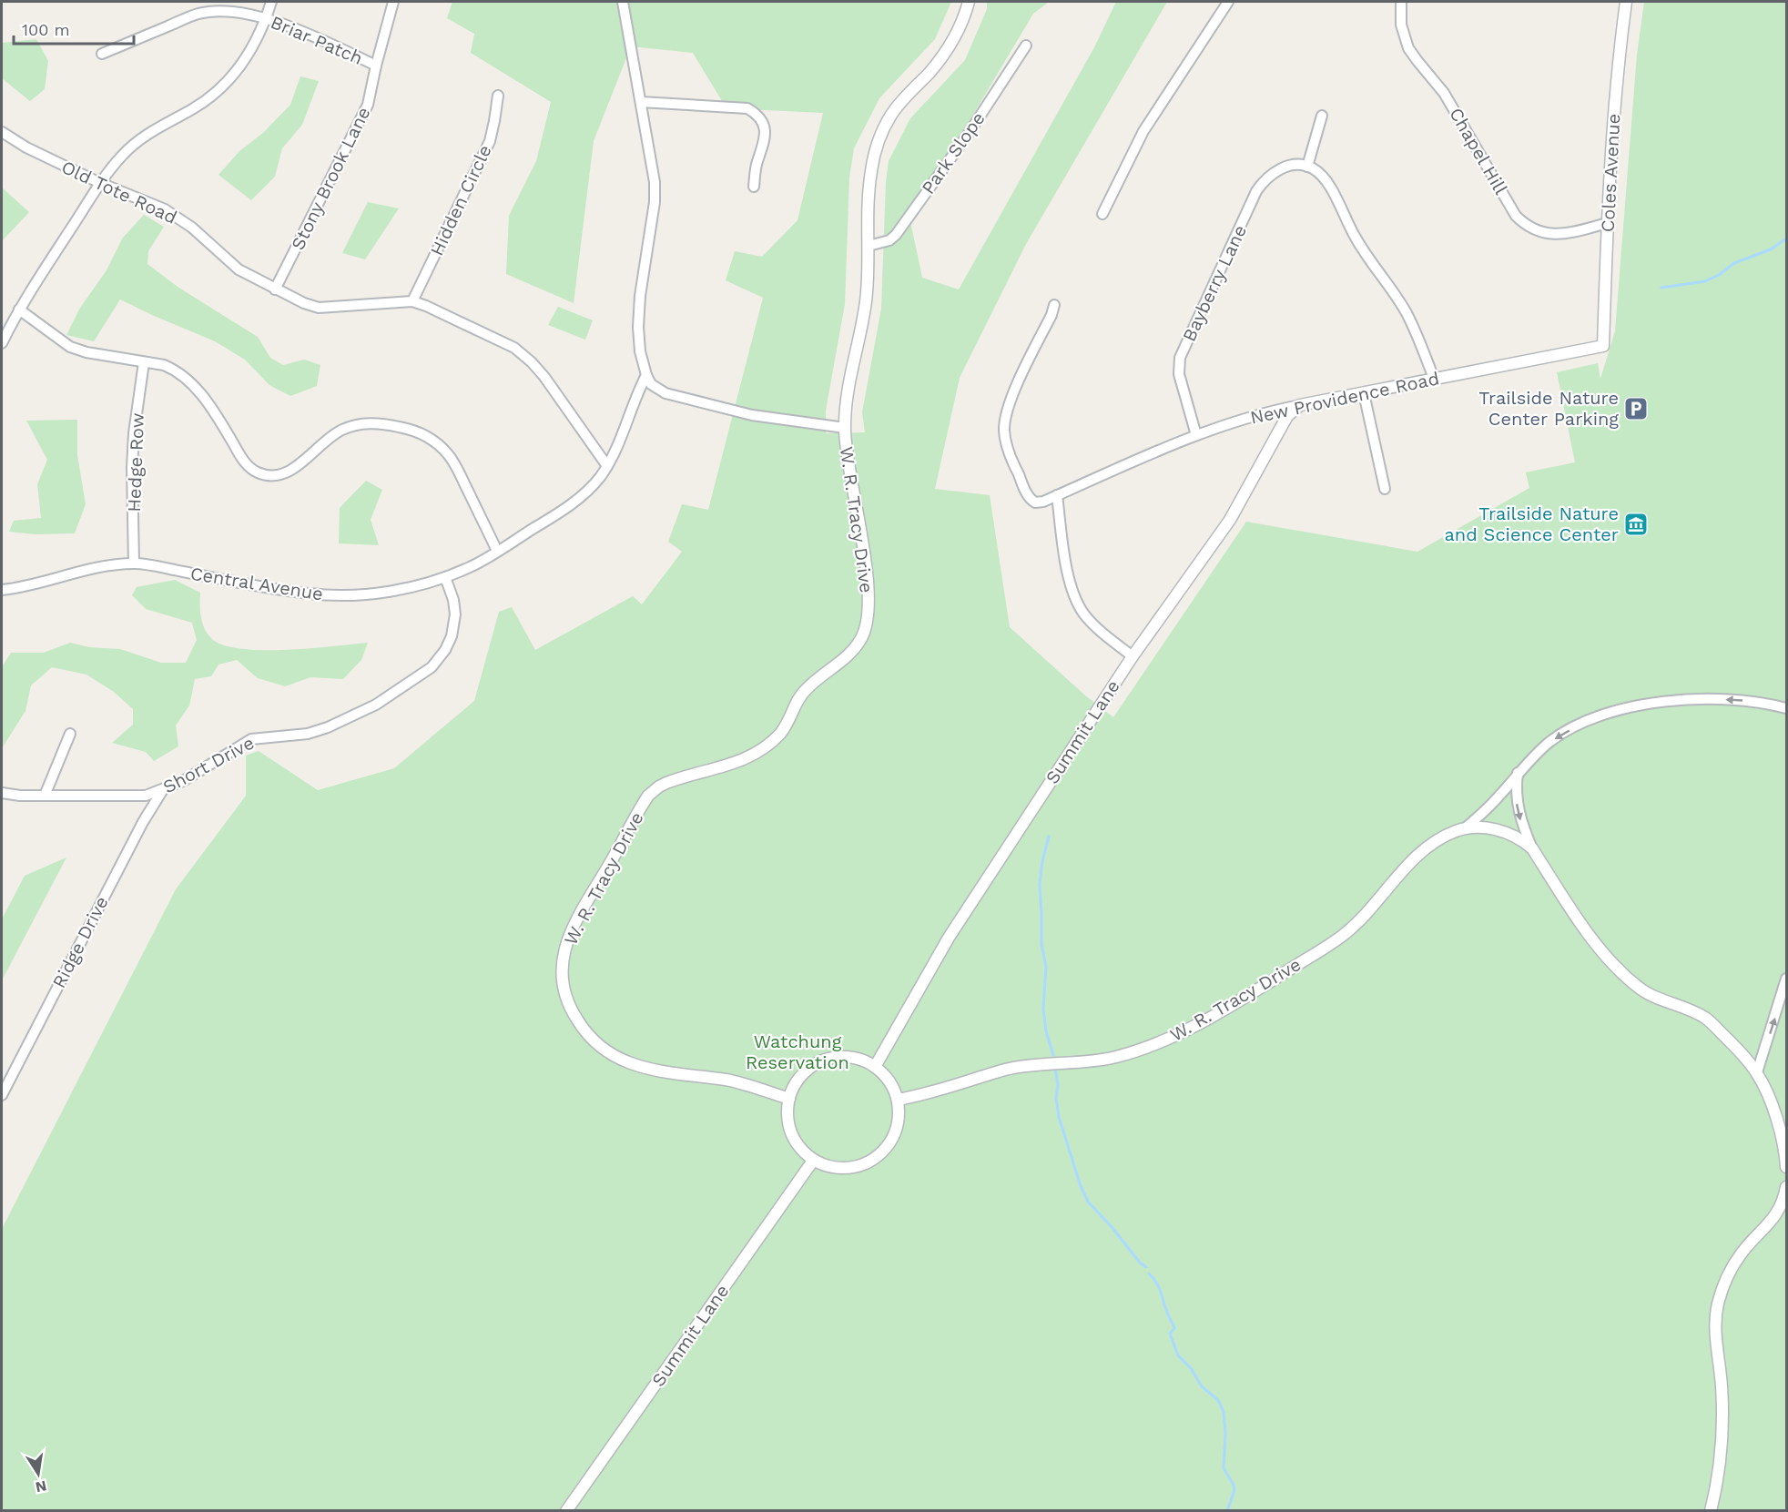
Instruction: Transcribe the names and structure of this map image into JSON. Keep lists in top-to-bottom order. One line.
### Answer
{"streets":{"street":["Briar Patch","Chapel Hill","Park Slope","Coles Avenue","Stony Brook Lane","Old Tote Road","Hidden Circle","Bayberry Lane","New Providence Road","Hedge Row","W. R. Tracy Drive","Central Avenue","Summit Lane","Short Drive","Ridge Drive"]},"crossings":[["Briar Patch","Stony Brook Lane"],["Chapel Hill","Coles Avenue"],["Park Slope","W. R. Tracy Drive"],["Coles Avenue","New Providence Road"],["Stony Brook Lane","Old Tote Road"],["Old Tote Road","Hidden Circle"],["Old Tote Road","Central Avenue"],["Bayberry Lane","New Providence Road"],["New Providence Road","Summit Lane"],["Hedge Row","Central Avenue"],["W. R. Tracy Drive","Summit Lane"],["Central Avenue","Short Drive"],["Short Drive","Ridge Drive"]],"parks":["Watchung Reservation"],"places":{"parking":["Trailside Nature Center Parking"],"museum":["Trailside Nature and Science Center"]},"scale_bar":"100 m","north":"bottom"}
